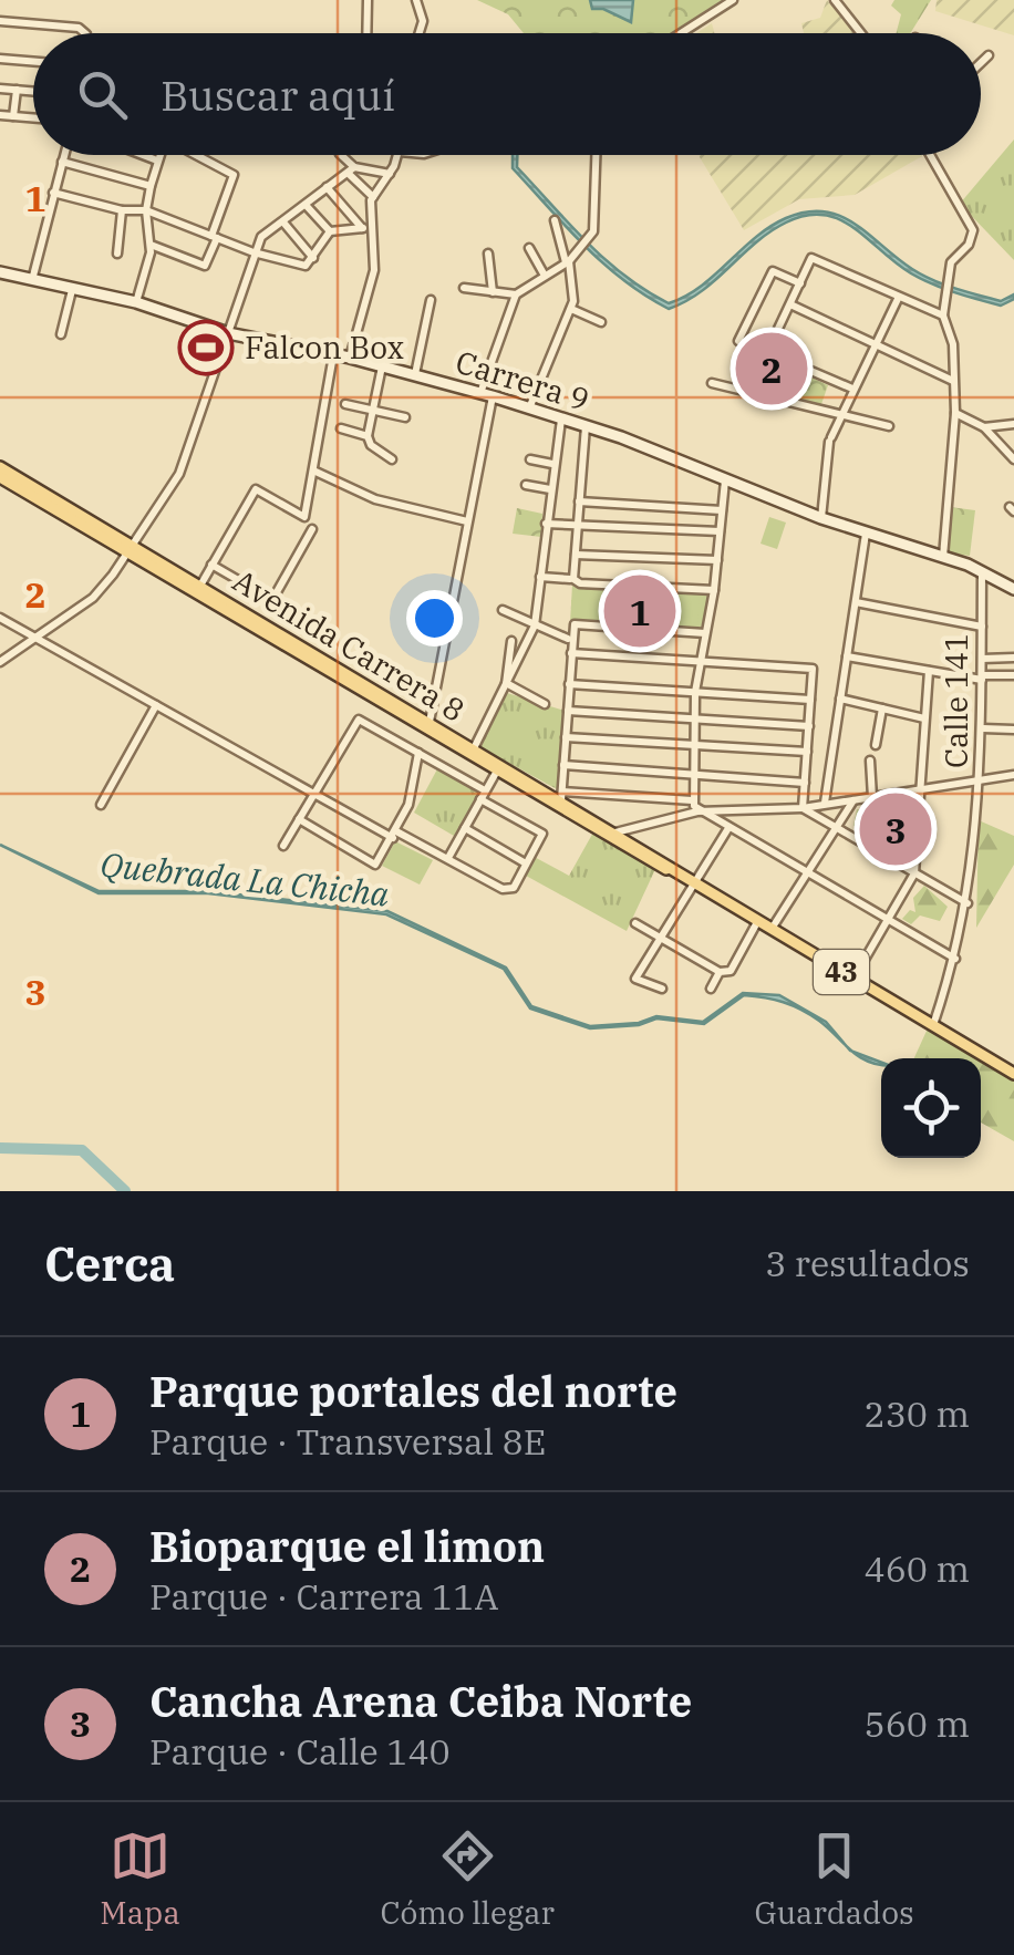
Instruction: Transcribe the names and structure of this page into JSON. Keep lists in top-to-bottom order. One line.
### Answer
{"streets":{"main road":["Avenida Carrera 8","43"],"street":["Carrera 9","Calle 141"]},"crossings":[["Carrera 9","Calle 141"],["Avenida Carrera 8","Calle 141"]],"water":["Quebrada La Chicha"],"places":{"sports":["Falcon Box"]},"page":{"search":"Buscar aquí","pins":["2","1","3"],"heading":["Cerca","3 resultados"],"list":[{"mark":"1","name":"Parque portales del norte","note":"Parque · Transversal 8E","value":"230 m"},{"mark":"2","name":"Bioparque el limon","note":"Parque · Carrera 11A","value":"460 m"},{"mark":"3","name":"Cancha Arena Ceiba Norte","note":"Parque · Calle 140","value":"560 m"}],"nav":["Mapa","Cómo llegar","Guardados"]},"grid":{"rows":["1","2","3"]}}
